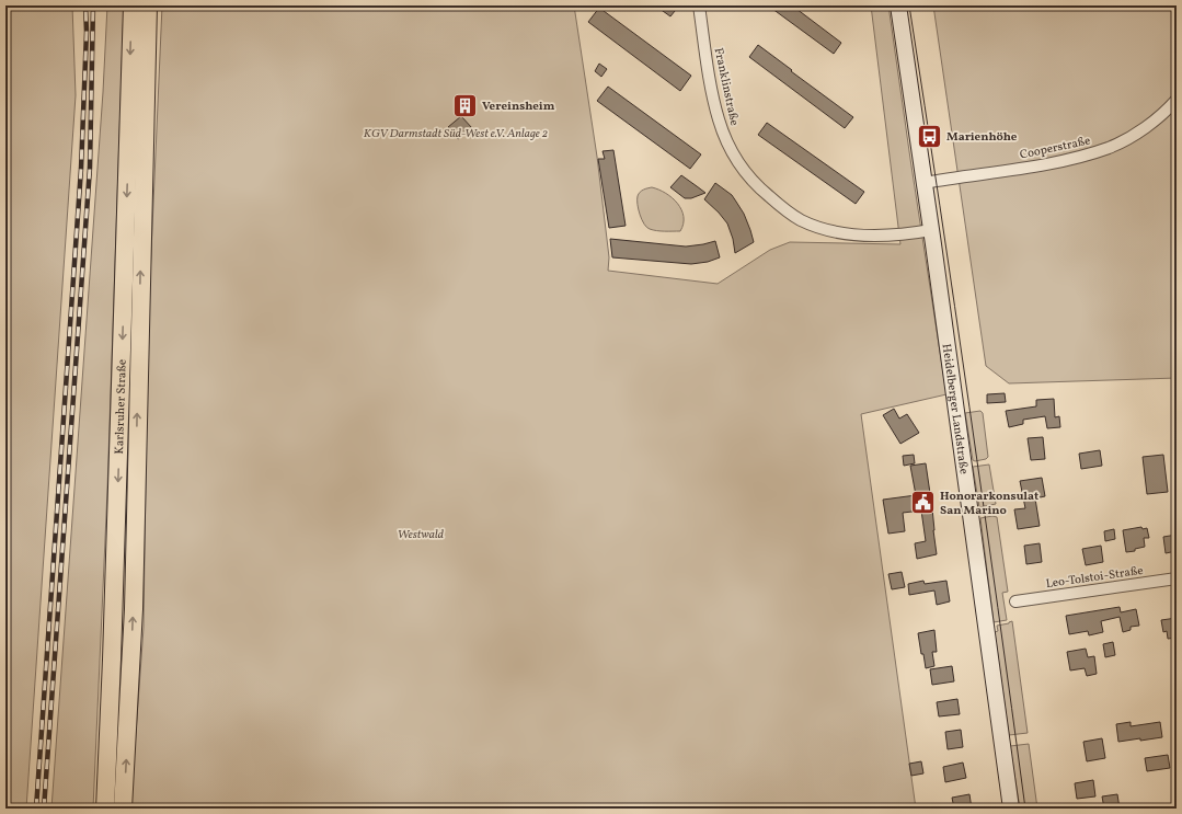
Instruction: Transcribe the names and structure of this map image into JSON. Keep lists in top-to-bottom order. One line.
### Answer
{"streets":{"main road":["Karlsruher Straße"],"street":["Franklinstraße","Cooperstraße","Heidelberger Landstraße","Leo-Tolstoi-Straße"]},"crossings":[["Franklinstraße","Heidelberger Landstraße"],["Cooperstraße","Heidelberger Landstraße"]],"parks":["KGV Darmstadt Süd-West e.V. Anlage 2","Westwald"],"places":{"building":["Vereinsheim"],"bus stop":["Marienhöhe"],"public building":["Honorarkonsulat San Marino"]}}
